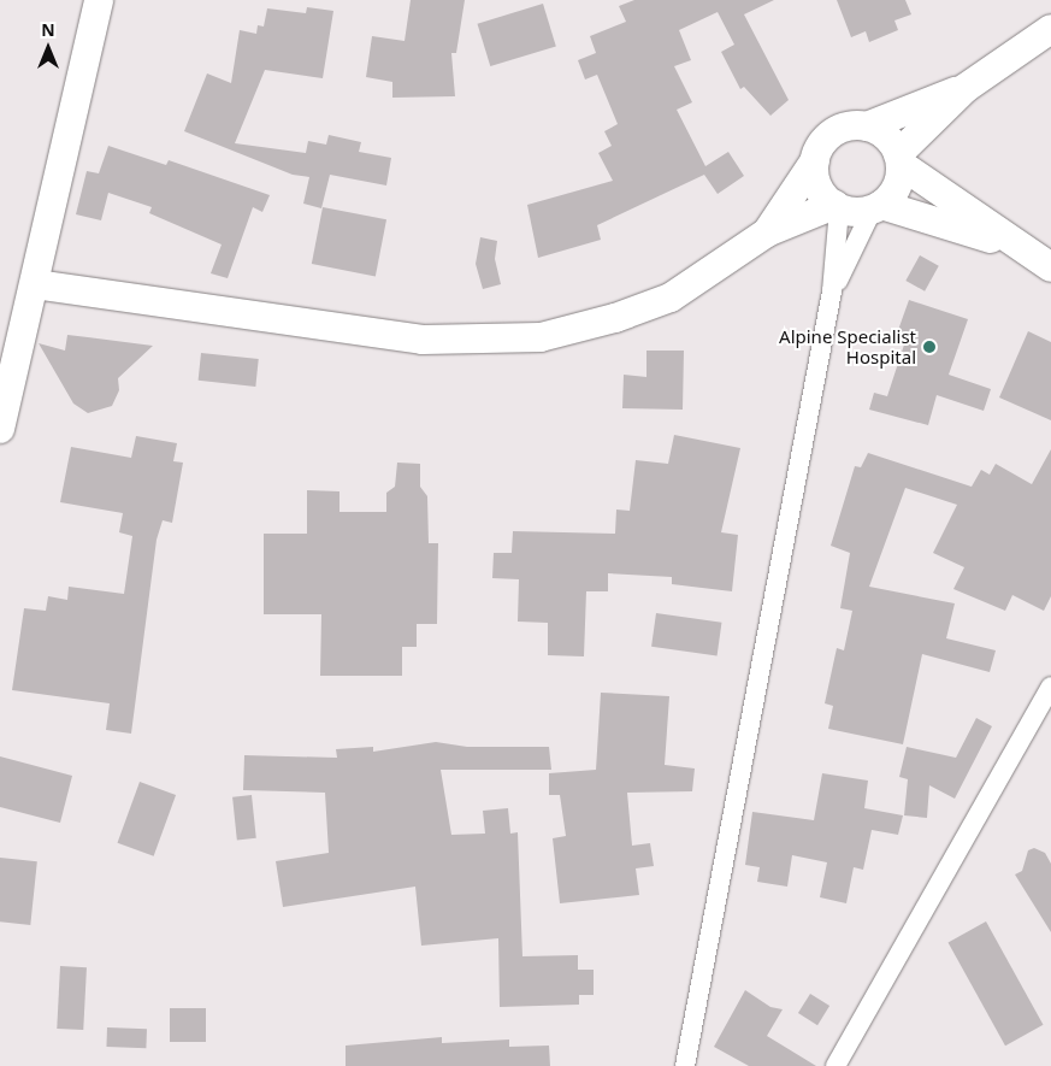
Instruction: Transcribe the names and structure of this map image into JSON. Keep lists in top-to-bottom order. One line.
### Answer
{"places":["Alpine Specialist Hospital"],"north":"top"}
